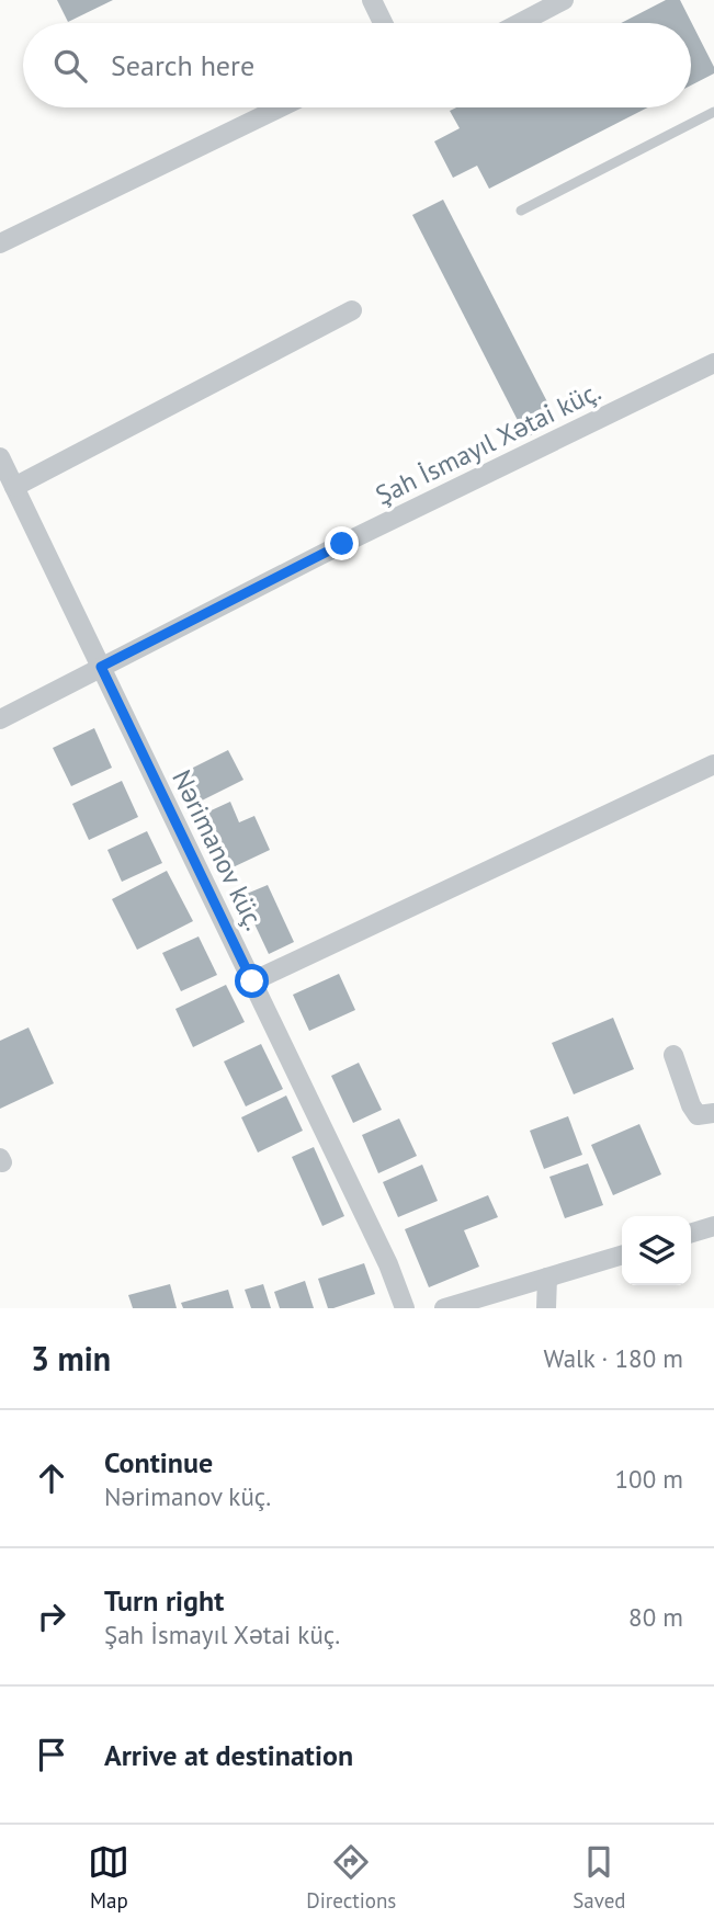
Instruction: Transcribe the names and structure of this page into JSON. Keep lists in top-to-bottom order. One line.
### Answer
{"streets":{"street":["Şah İsmayıl Xətai küç.","Nərimanov küç."]},"crossings":[["Şah İsmayıl Xətai küç.","Nərimanov küç."]],"page":{"search":"Search here","heading":["3 min","Walk · 180 m"],"list":[["Continue","Nərimanov küç.","100 m"],["Turn right","Şah İsmayıl Xətai küç.","80 m"],"Arrive at destination"],"nav":["Map","Directions","Saved"]}}
